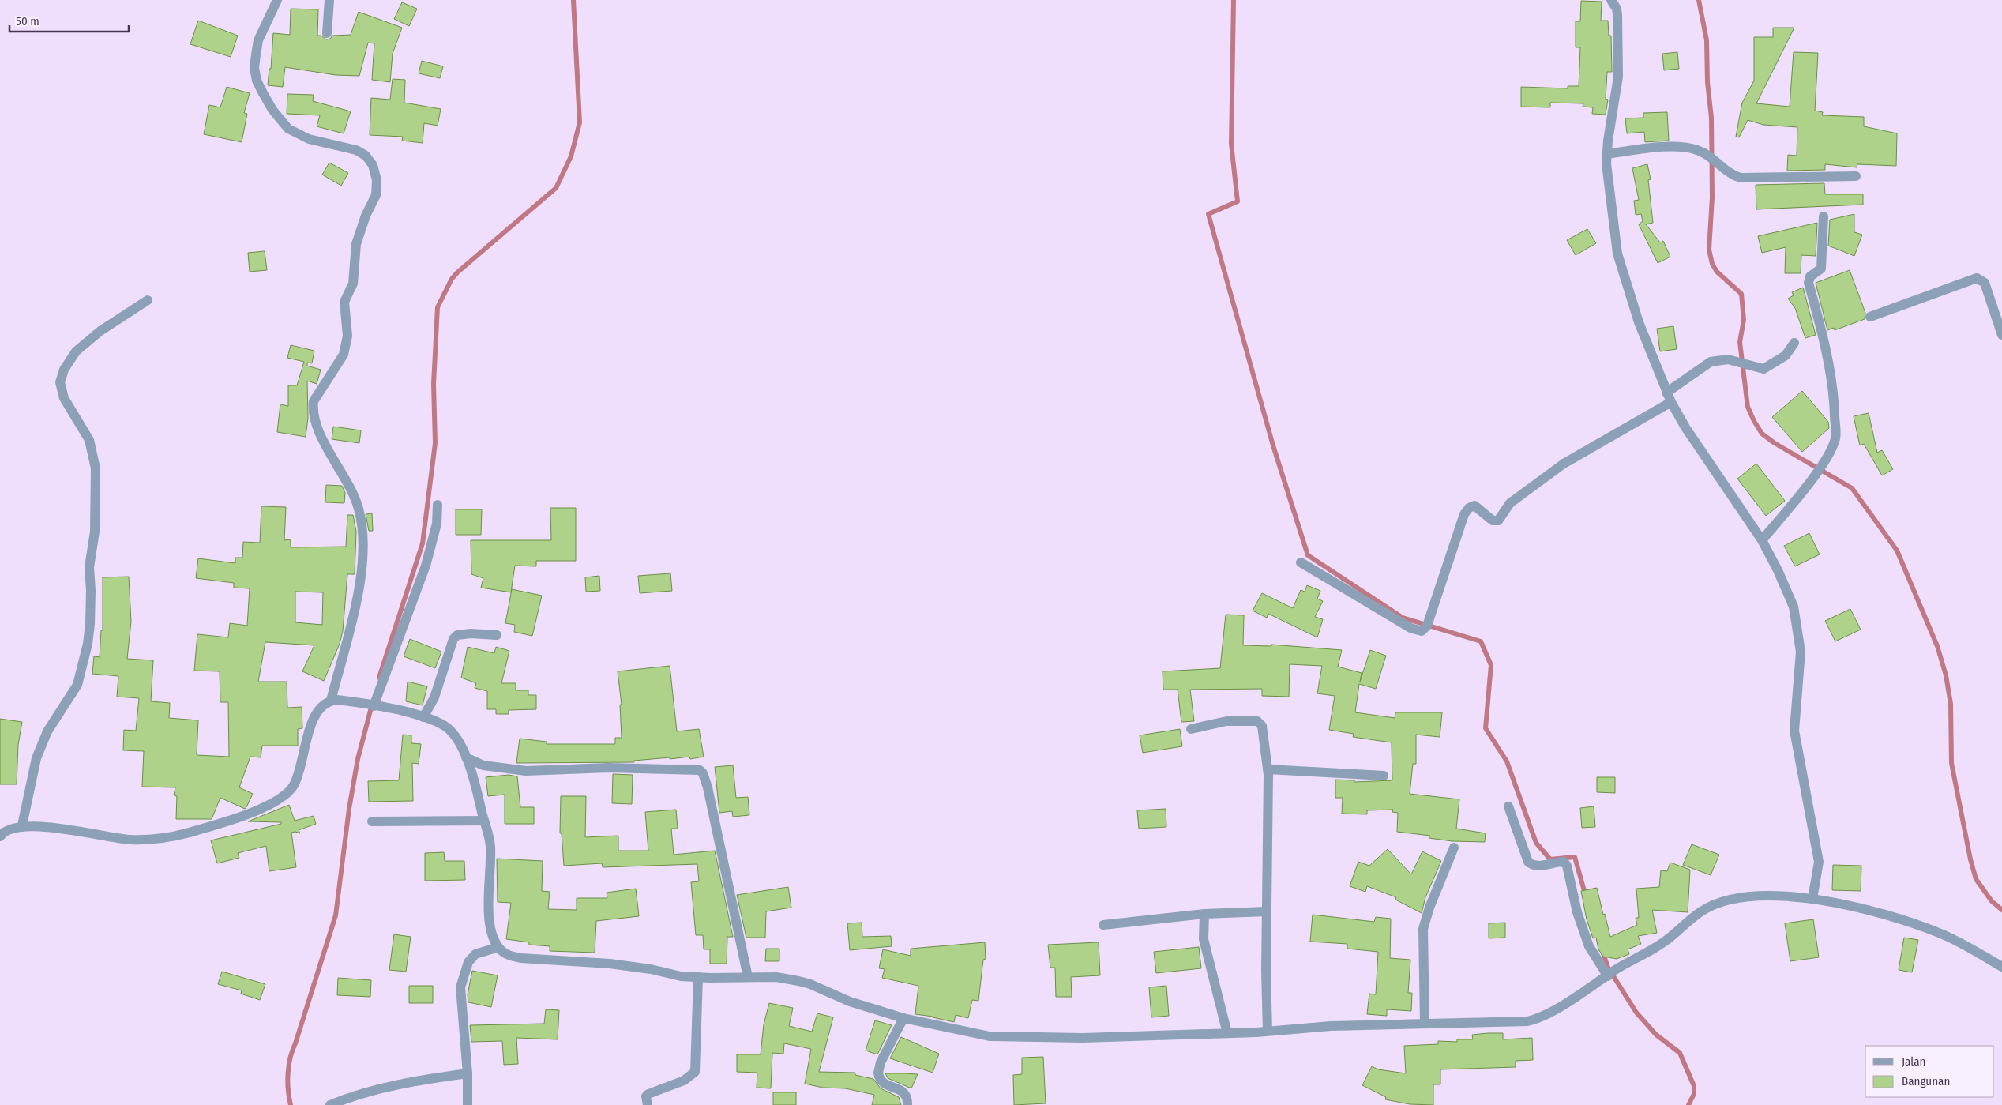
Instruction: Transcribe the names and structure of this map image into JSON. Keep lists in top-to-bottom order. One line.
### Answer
{"legend":["Jalan","Bangunan"],"scale_bar":"50 m"}
